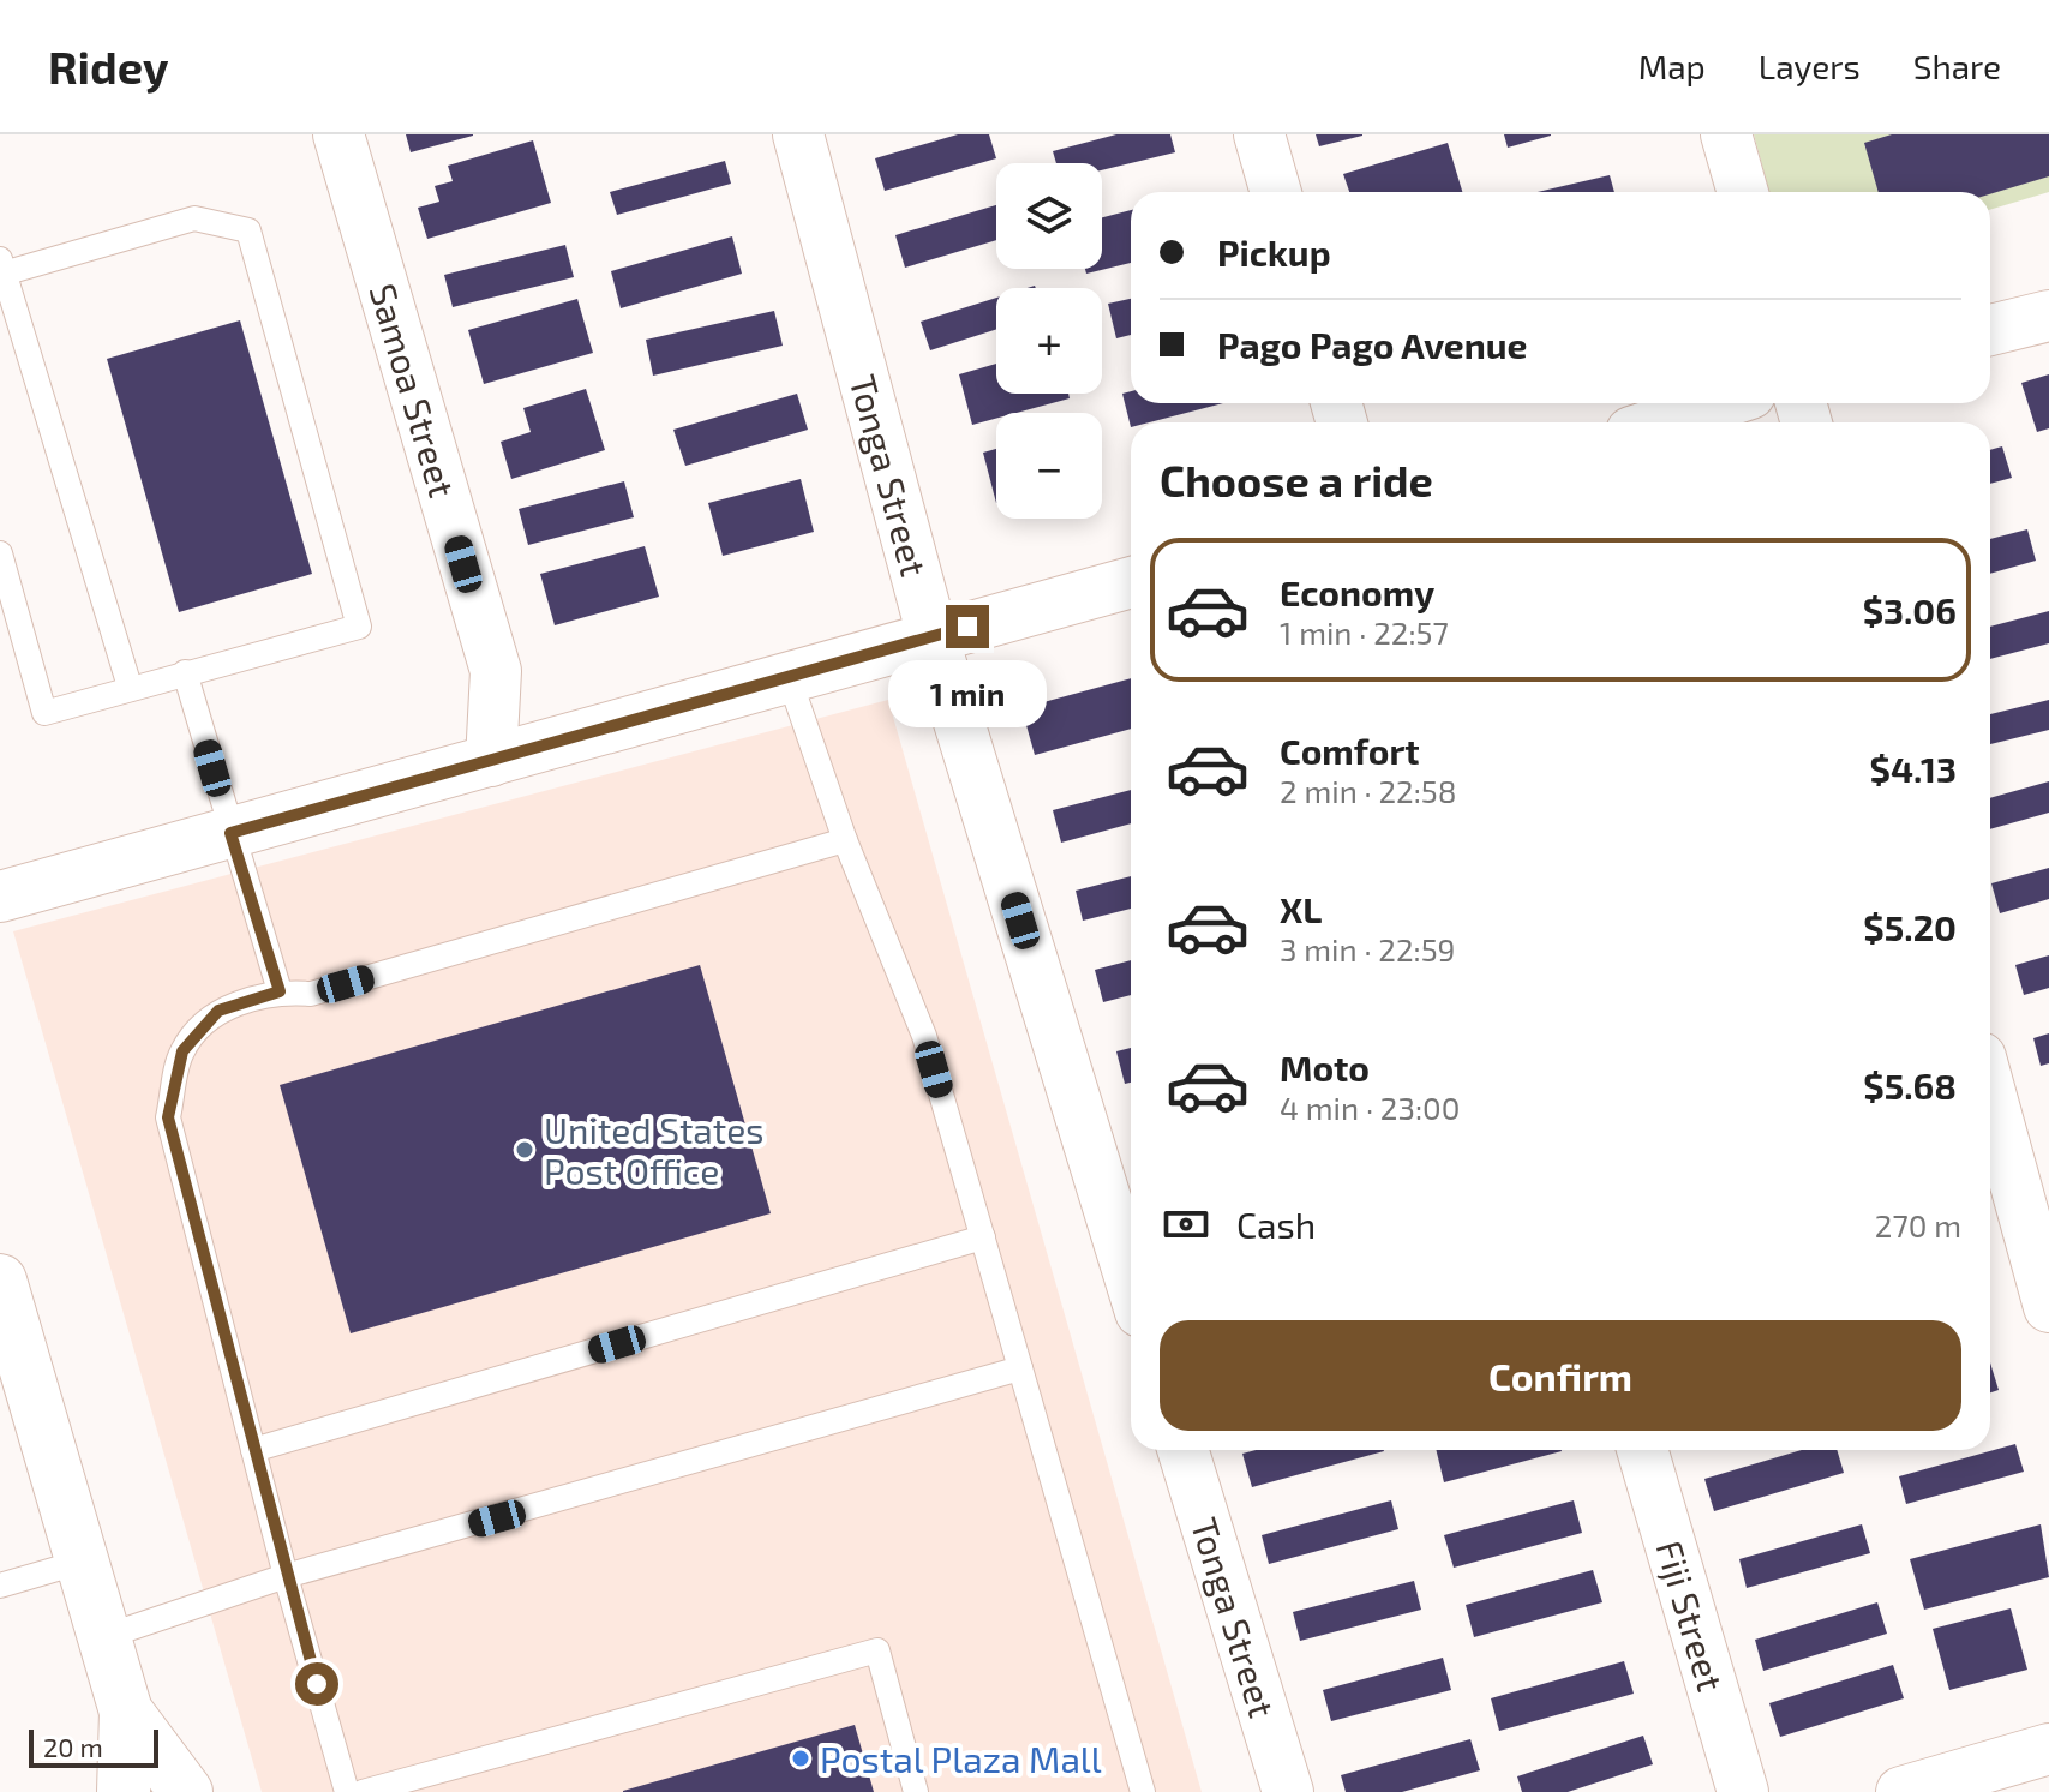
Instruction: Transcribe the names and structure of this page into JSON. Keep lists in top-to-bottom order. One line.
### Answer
{"streets":{"street":["Samoa Street","Tonga Street","Fiji Street"]},"places":["United States Post Office","Postal Plaza Mall"],"scale_bar":"20 m","page":{"header":"Ridey","nav":["Map","Layers","Share"],"map_buttons":["+","−"],"banner":["Pickup","Pago Pago Avenue"],"heading":"Choose a ride","list":[{"name":"Economy","note":"1 min · 22:57","value":"$3.06"},{"name":"Comfort","note":"2 min · 22:58","value":"$4.13"},{"name":"XL","note":"3 min · 22:59","value":"$5.20"},{"name":"Moto","note":"4 min · 23:00","value":"$5.68"}],"bubble":"1 min","pay":["Cash","270 m"],"buttons":"Confirm","scale":"20 m"}}
